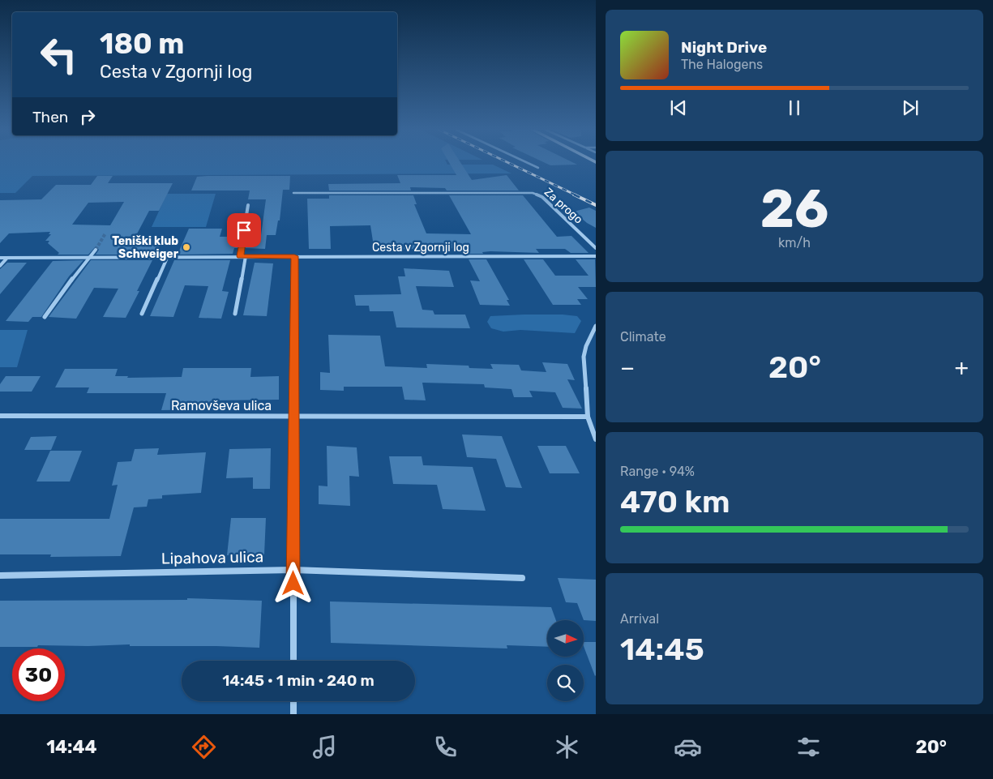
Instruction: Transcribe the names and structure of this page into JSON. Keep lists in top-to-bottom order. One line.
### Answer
{"streets":{"street":["Za progo","Cesta v Zgornji log","Ramovševa ulica","Lipahova ulica"]},"places":["Teniški klub Schweiger"],"north":"right","page":{"turn":["180 m","Cesta v Zgornji log"],"song":["Night Drive","The Halogens"],"then":"Then","tile":[["26","km/h"],"Climate",["Range · 94%","470 km"],["Arrival","14:45"]],"heat":["−","20°","+"],"limit":"30","trip":"14:45 · 1 min · 240 m","tabs":["14:44","20°"]}}
